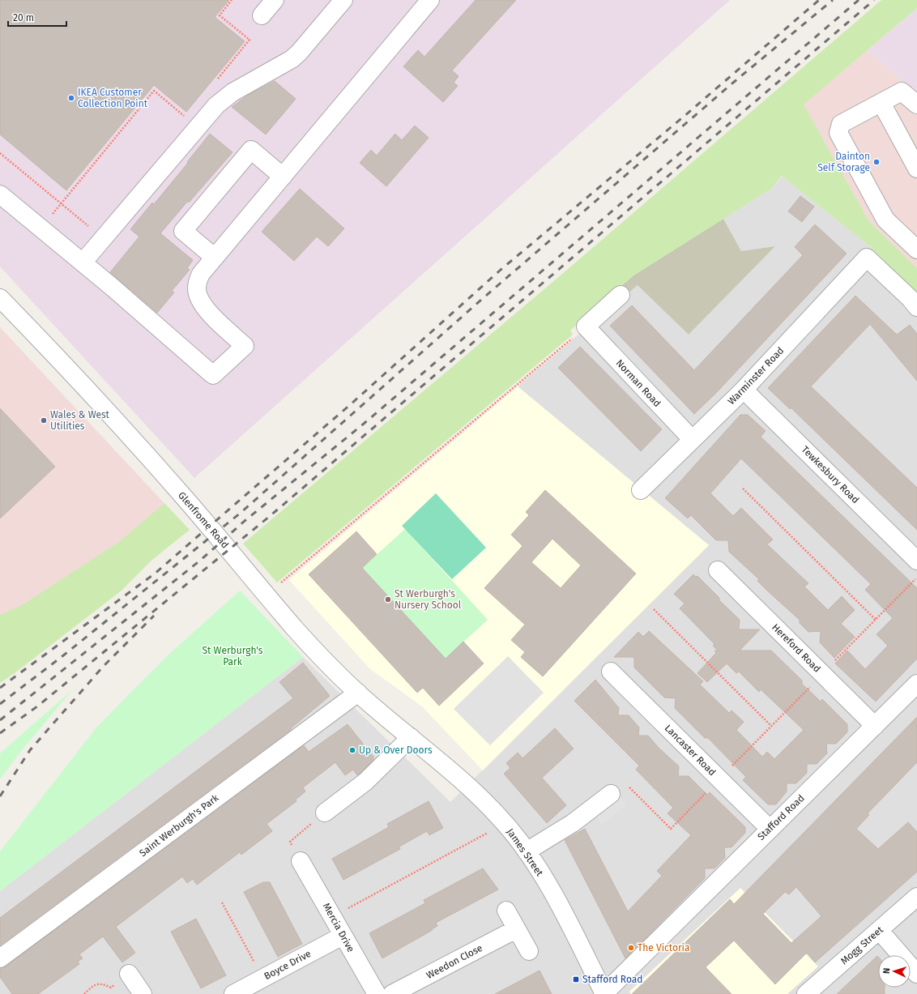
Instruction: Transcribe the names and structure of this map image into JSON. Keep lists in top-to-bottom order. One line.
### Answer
{"streets":{"street":["Warminster Road","Norman Road","Tewkesbury Road","Glenfrome Road","Hereford Road","Lancaster Road","Stafford Road","Saint Werburgh's Park","James Street","Mercia Drive","Mogg Street","Weedon Close","Boyce Drive"]},"crossings":[["Warminster Road","Norman Road"],["Warminster Road","Tewkesbury Road"],["Glenfrome Road","Saint Werburgh's Park"],["Glenfrome Road","James Street"],["Hereford Road","Stafford Road"],["Lancaster Road","Stafford Road"],["Stafford Road","James Street"],["Mercia Drive","Boyce Drive"]],"parks":["St Werburgh's Park"],"places":{"other":["IKEA Customer Collection Point","Dainton Self Storage","Wales & West Utilities","St Werburgh's Nursery School","Up & Over Doors","The Victoria"],"transit":["Stafford Road"]},"scale_bar":"20 m","north":"left"}
